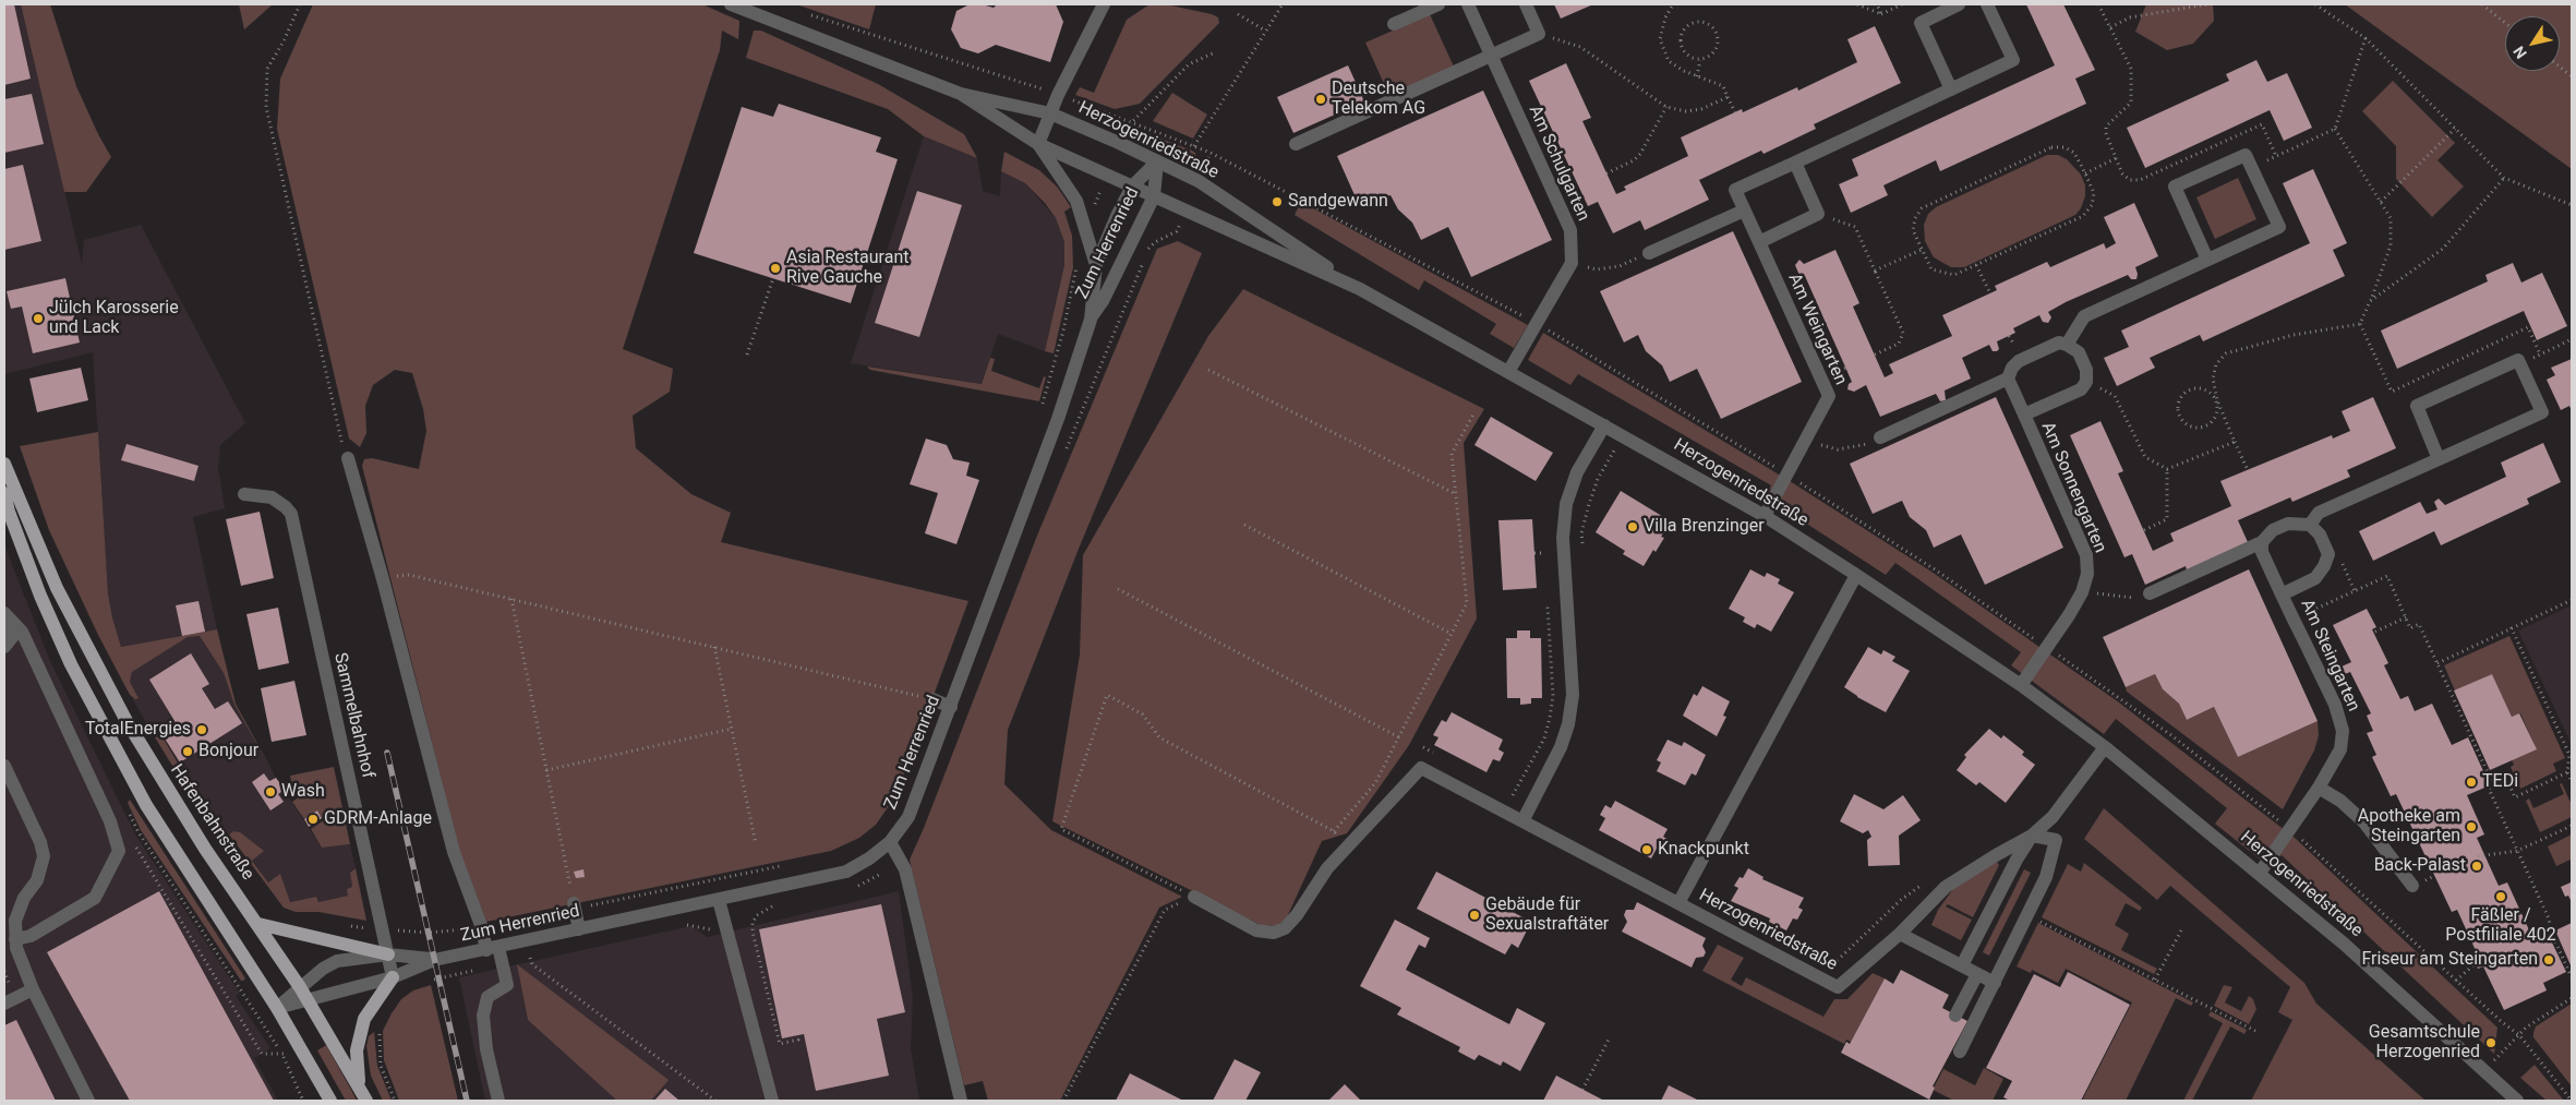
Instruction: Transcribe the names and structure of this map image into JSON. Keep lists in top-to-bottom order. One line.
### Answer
{"streets":{"main road":["Hafenbahnstraße"],"street":["Herzogenriedstraße","Am Schulgarten","Zum Herrenried","Am Weingarten","Am Sonnengarten","Am Steingarten","Sammelbahnhof"]},"crossings":[["Herzogenriedstraße","Zum Herrenried"],["Herzogenriedstraße","Am Weingarten"],["Herzogenriedstraße","Am Sonnengarten"],["Herzogenriedstraße","Am Steingarten"],["Zum Herrenried","Sammelbahnhof"],["Zum Herrenried","Hafenbahnstraße"]],"places":["Deutsche Telekom AG","Sandgewann","Asia Restaurant Rive Gauche","Jülch Karosserie und Lack","Villa Brenzinger","TotalEnergies","Bonjour","TEDi","Wash","GDRM-Anlage","Apotheke am Steingarten","Knackpunkt","Back-Palast","Fäßler / Postfiliale 402","Gebäude für Sexualstraftäter","Friseur am Steingarten","Gesamtschule Herzogenried"],"north":"bottom left"}
